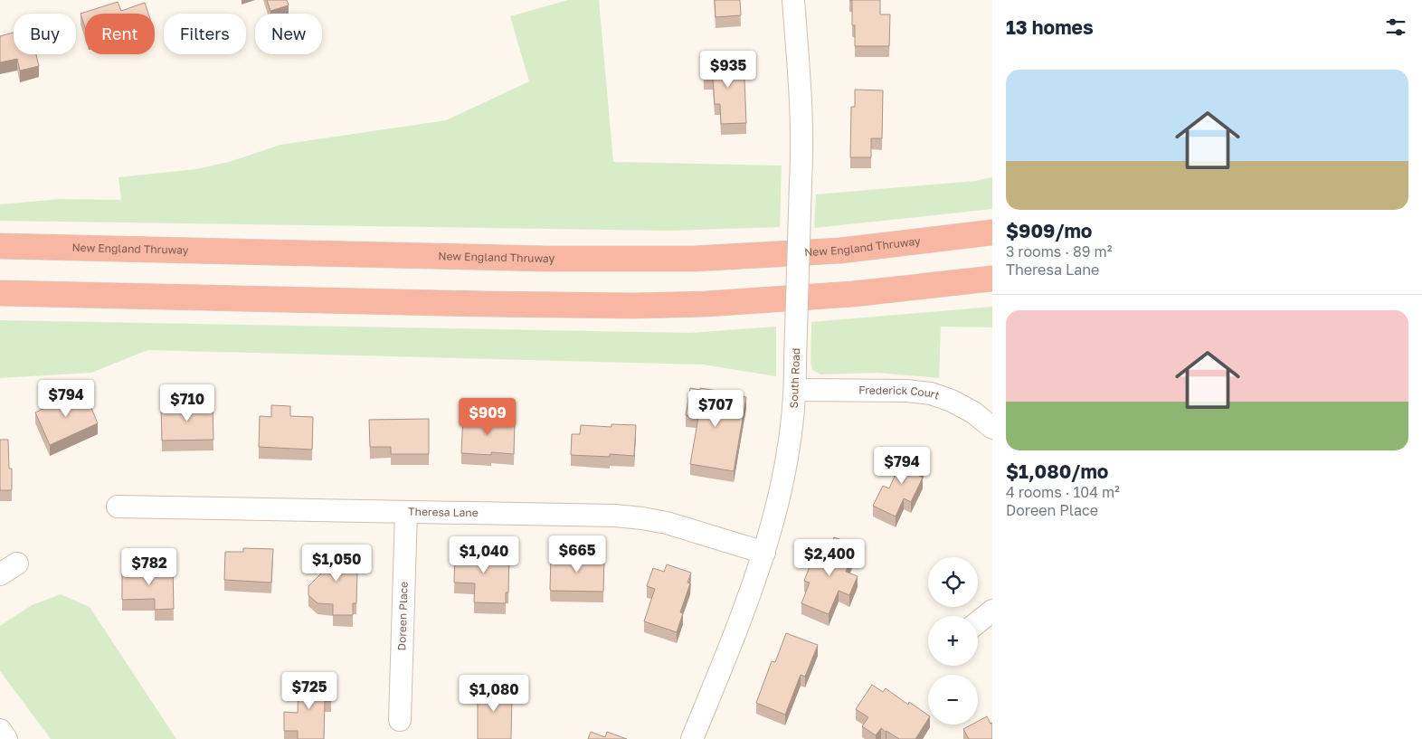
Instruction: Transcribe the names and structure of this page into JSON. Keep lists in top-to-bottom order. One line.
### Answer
{"streets":{"highway":["New England Thruway"],"street":["South Road","Frederick Court","Theresa Lane","Doreen Place"]},"crossings":[["South Road","Frederick Court"],["South Road","Theresa Lane"],["Theresa Lane","Doreen Place"]],"page":{"heading":"13 homes","chip":["Buy","Rent","Filters","New"],"price":["$935","$794","$710","$707","$909","$794","$665","$1,040","$2,400","$1,050","$782","$725","$1,080"],"list":[{"name":"$909/mo","note":"3 rooms · 89 m² · Theresa Lane"},{"name":"$1,080/mo","note":"4 rooms · 104 m² · Doreen Place"}],"map_buttons":["+","−"]}}
